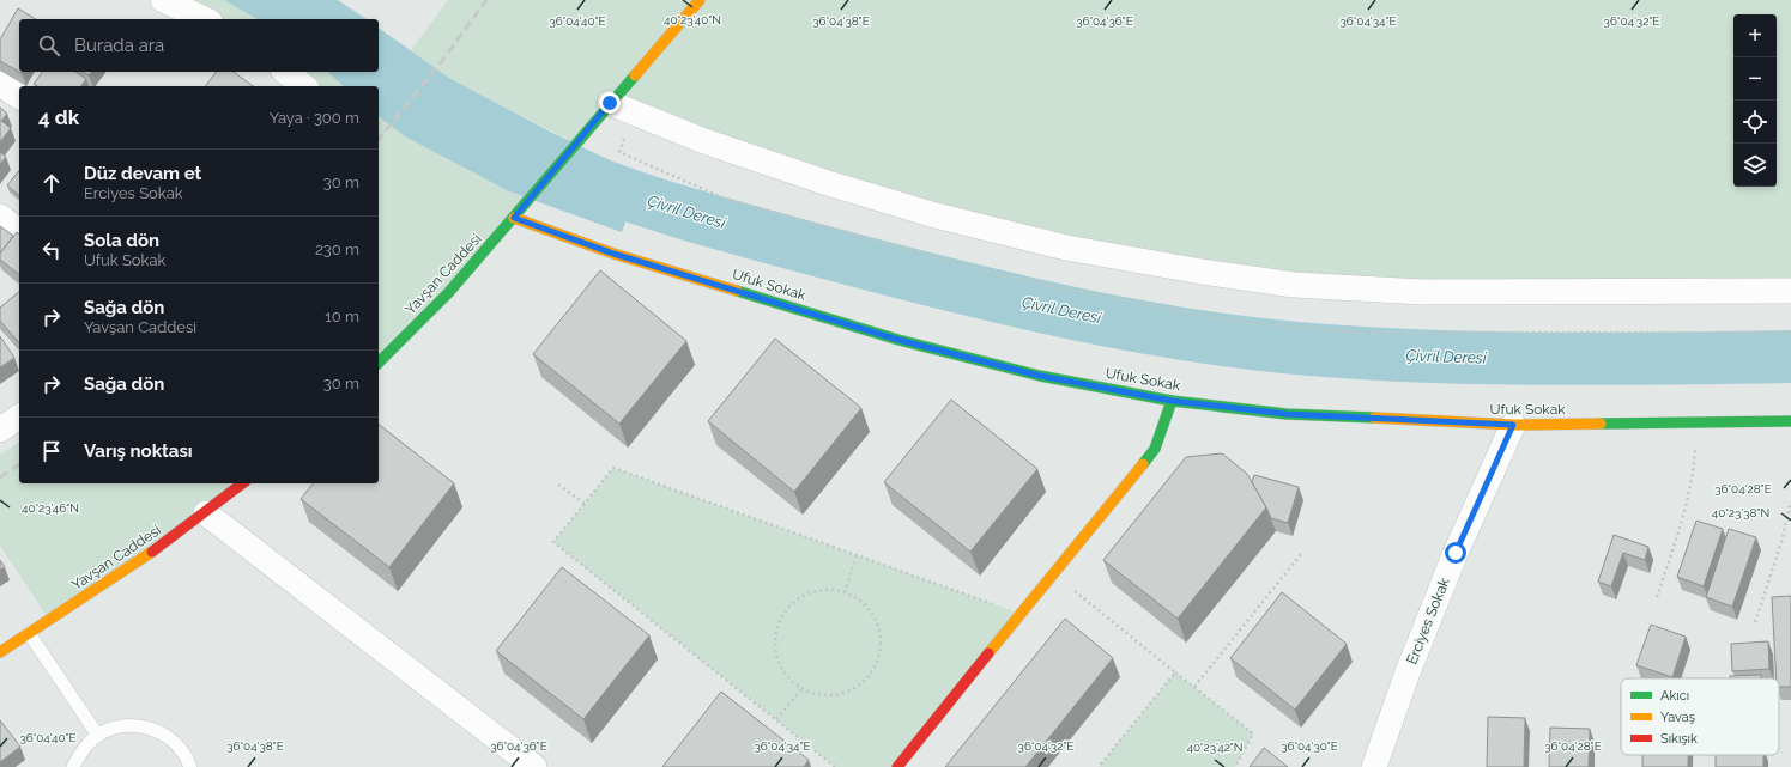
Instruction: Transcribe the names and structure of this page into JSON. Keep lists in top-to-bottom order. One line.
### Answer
{"streets":{"street":["Yavşan Caddesi","Ufuk Sokak","Erciyes Sokak"]},"crossings":[["Yavşan Caddesi","Ufuk Sokak"],["Ufuk Sokak","Erciyes Sokak"]],"water":["Çivril Deresi"],"legend":["Akıcı","Yavaş","Sıkışık"],"page":{"map_buttons":["+","−"],"search":"Burada ara","heading":["4 dk","Yaya · 300 m"],"list":[["Düz devam et","Erciyes Sokak","30 m"],["Sola dön","Ufuk Sokak","230 m"],["Sağa dön","Yavşan Caddesi","10 m"],["Sağa dön","30 m"],"Varış noktası"]},"coordinates":["40°23'40\"N","36°04'40\"E","36°04'38\"E","36°04'36\"E","36°04'34\"E","36°04'32\"E","36°04'28\"E","40°23'46\"N","40°23'38\"N","36°04'30\"E","40°23'42\"N"]}
